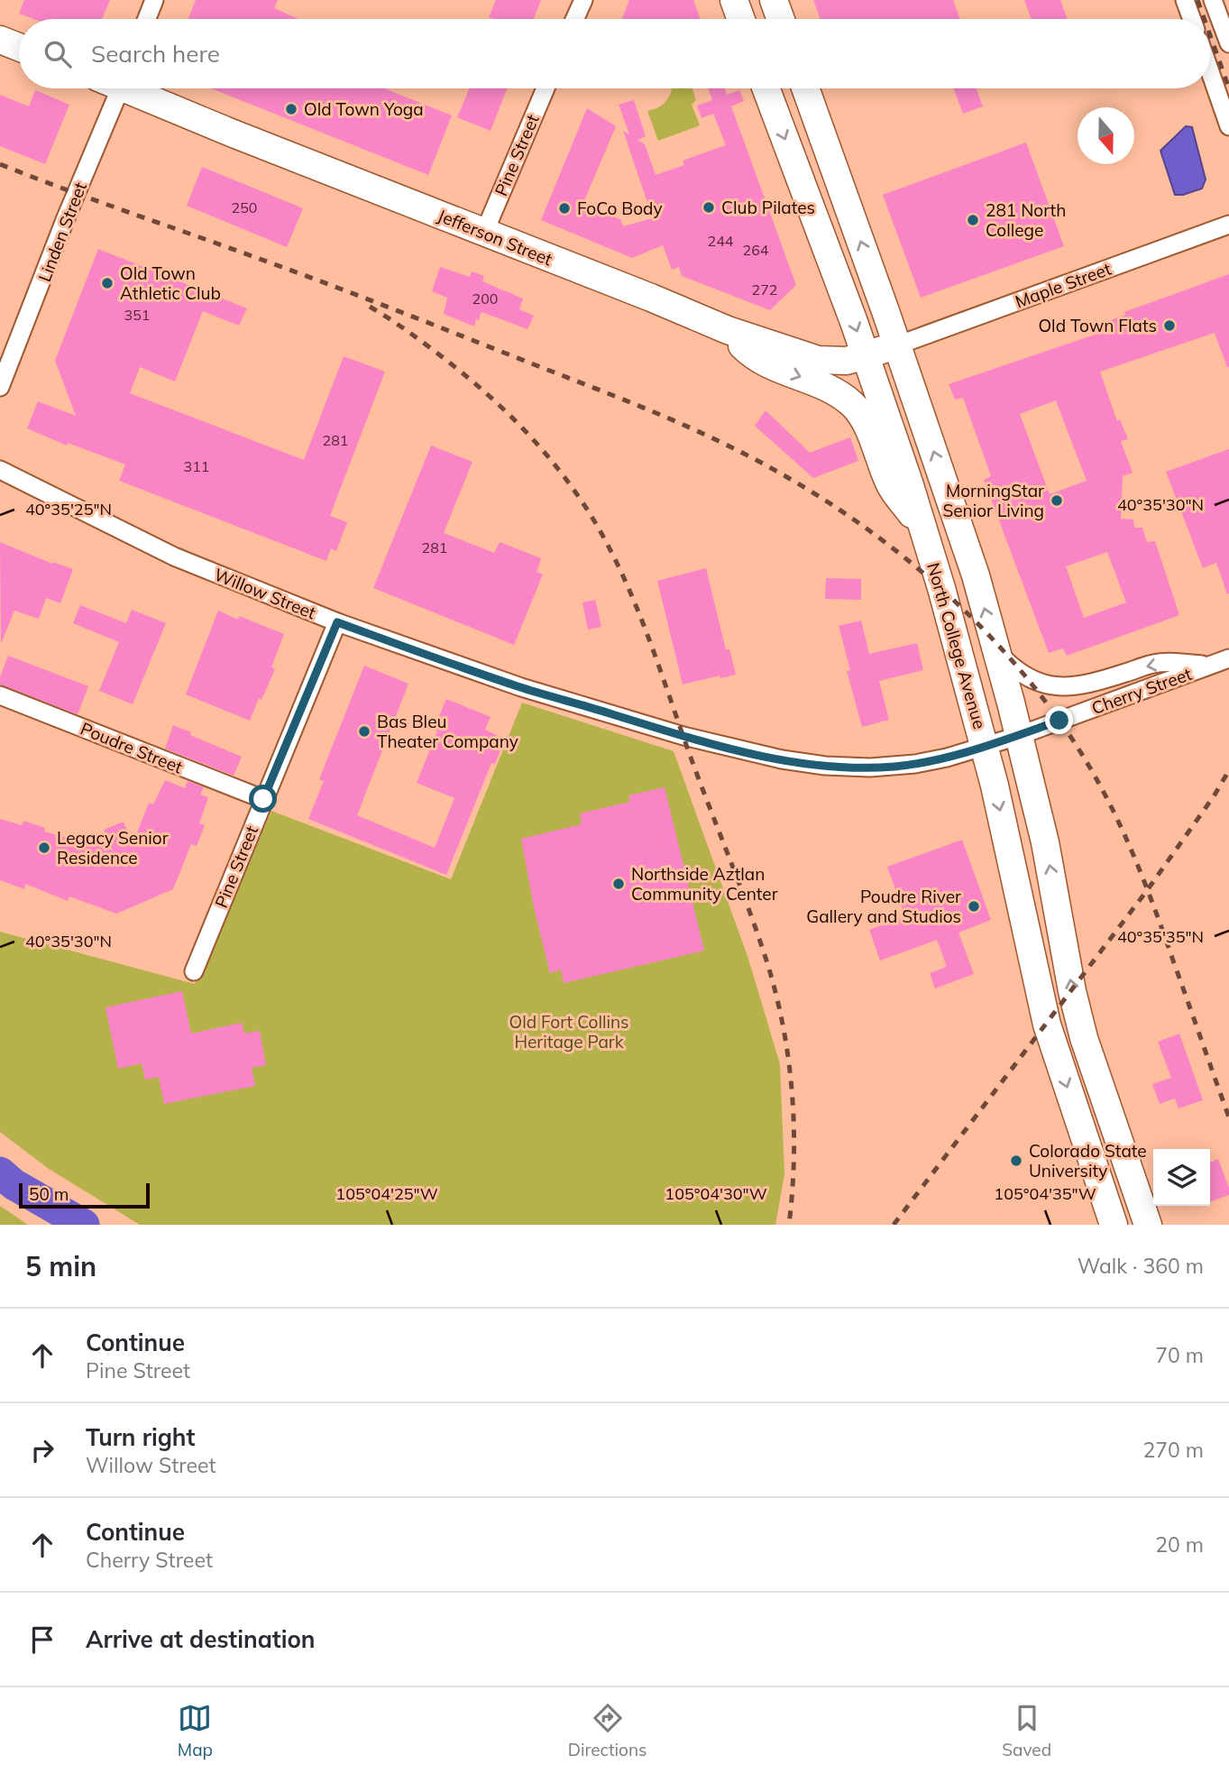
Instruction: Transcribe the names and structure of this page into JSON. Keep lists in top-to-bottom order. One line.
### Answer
{"streets":{"highway":["Jefferson Street","North College Avenue"],"street":["Pine Street","Linden Street","Maple Street","Willow Street","Cherry Street","Poudre Street"]},"crossings":[["Pine Street","Jefferson Street"],["Pine Street","Willow Street"],["Pine Street","Poudre Street"],["Jefferson Street","Maple Street"],["Jefferson Street","North College Avenue"],["Maple Street","North College Avenue"],["Willow Street","North College Avenue"],["Willow Street","Cherry Street"],["North College Avenue","Cherry Street"]],"parks":["Old Fort Collins Heritage Park"],"places":["Old Town Yoga","Club Pilates","FoCo Body","281 North College","Old Town Athletic Club","Old Town Flats","MorningStar Senior Living","Bas Bleu Theater Company","Legacy Senior Residence","Northside Aztlan Community Center","Poudre River Gallery and Studios","Colorado State University"],"house_numbers":["250","244","264","272","200","351","281","311","281"],"scale_bar":"50 m","north":"bottom","page":{"search":"Search here","scale":"50 m","heading":["5 min","Walk · 360 m"],"list":[["Continue","Pine Street","70 m"],["Turn right","Willow Street","270 m"],["Continue","Cherry Street","20 m"],"Arrive at destination"],"nav":["Map","Directions","Saved"]},"coordinates":["40°35'30\"N","40°35'25\"N","40°35'35\"N","105°04'25\"W","105°04'30\"W","105°04'35\"W"]}
